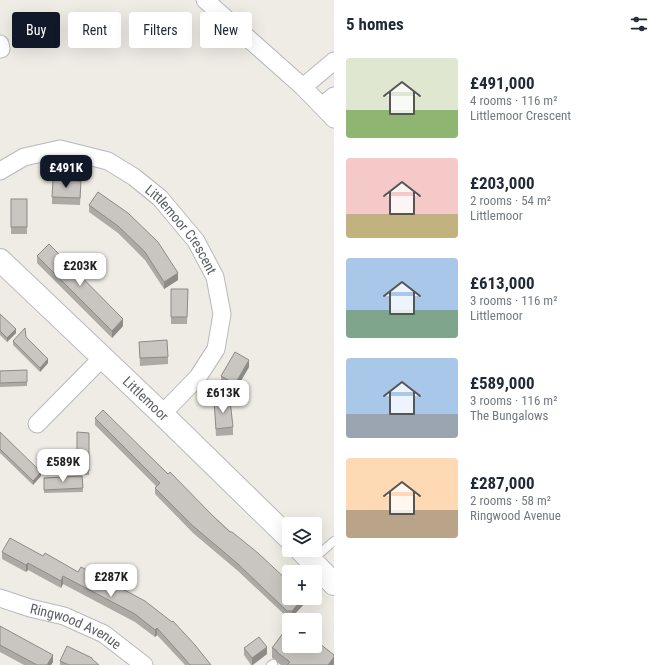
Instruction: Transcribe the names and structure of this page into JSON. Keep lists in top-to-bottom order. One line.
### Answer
{"streets":{"main road":["Littlemoor"],"street":["Littlemoor Crescent","Ringwood Avenue"]},"crossings":[["Littlemoor Crescent","Littlemoor"]],"page":{"heading":"5 homes","chip":["Buy","Rent","Filters","New"],"list":[{"name":"£491,000","note":"4 rooms · 116 m² · Littlemoor Crescent"},{"name":"£203,000","note":"2 rooms · 54 m² · Littlemoor"},{"name":"£613,000","note":"3 rooms · 116 m² · Littlemoor"},{"name":"£589,000","note":"3 rooms · 116 m² · The Bungalows"},{"name":"£287,000","note":"2 rooms · 58 m² · Ringwood Avenue"}],"price":["£491K","£203K","£613K","£589K","£287K"],"map_buttons":["+","−"]}}
